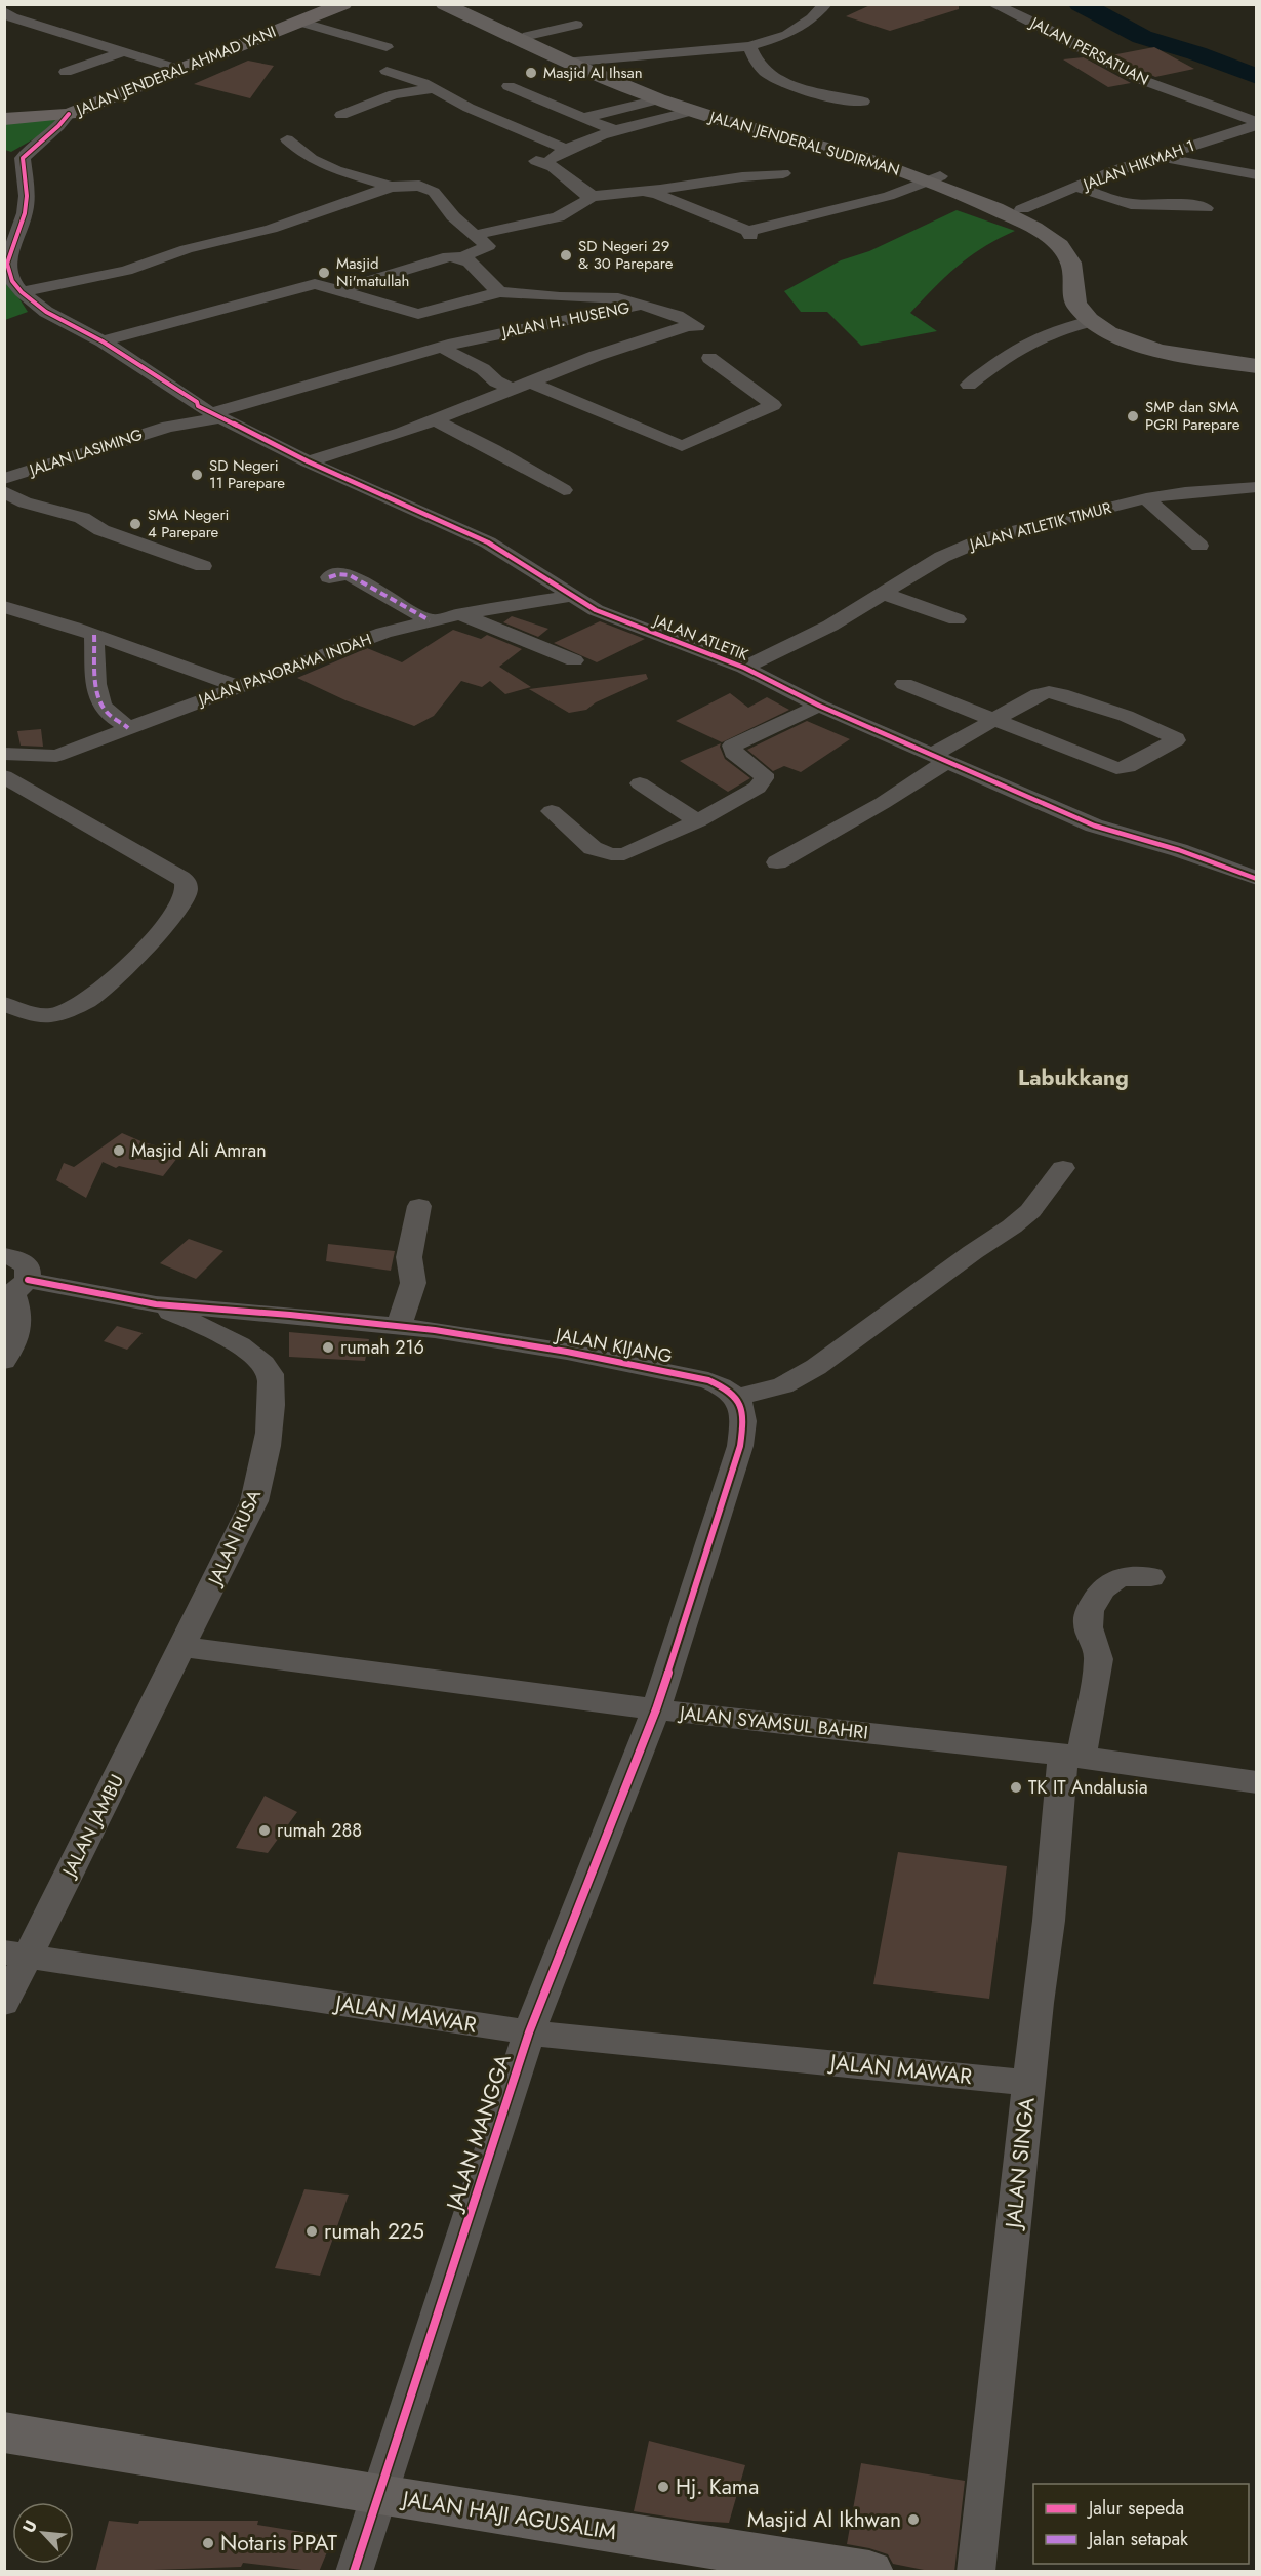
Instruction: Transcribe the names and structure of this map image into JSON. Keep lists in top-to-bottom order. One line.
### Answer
{"streets":{"highway":["JALAN JENDERAL AHMAD YANI"],"main road":["JALAN JENDERAL SUDIRMAN","JALAN HAJI AGUSALIM"],"street":["JALAN PERSATUAN","JALAN HIKMAH 1","JALAN H. HUSENG","JALAN LASIMING","JALAN ATLETIK TIMUR","JALAN ATLETIK","JALAN PANORAMA INDAH","JALAN KIJANG","JALAN RUSA","JALAN SYAMSUL BAHRI","JALAN JAMBU","JALAN MAWAR","JALAN MANGGA","JALAN SINGA"]},"crossings":[["JALAN PERSATUAN","JALAN HIKMAH 1"],["JALAN JENDERAL SUDIRMAN","JALAN HIKMAH 1"],["JALAN H. HUSENG","JALAN LASIMING"],["JALAN H. HUSENG","JALAN ATLETIK"],["JALAN LASIMING","JALAN ATLETIK"],["JALAN ATLETIK TIMUR","JALAN ATLETIK"],["JALAN ATLETIK","JALAN PANORAMA INDAH"],["JALAN KIJANG","JALAN RUSA"],["JALAN RUSA","JALAN SYAMSUL BAHRI"],["JALAN RUSA","JALAN JAMBU"],["JALAN SYAMSUL BAHRI","JALAN JAMBU"],["JALAN SYAMSUL BAHRI","JALAN MANGGA"],["JALAN SYAMSUL BAHRI","JALAN SINGA"],["JALAN JAMBU","JALAN MAWAR"],["JALAN MAWAR","JALAN MANGGA"],["JALAN MAWAR","JALAN SINGA"],["JALAN MANGGA","JALAN HAJI AGUSALIM"]],"districts":["Labukkang"],"places":["Masjid Al Ihsan","SD Negeri 29 & 30 Parepare","Masjid Ni'matullah","SMP dan SMA PGRI Parepare","SD Negeri 11 Parepare","SMA Negeri 4 Parepare","Masjid Ali Amran","rumah 216","TK IT Andalusia","rumah 288","rumah 225","Hj. Kama","Masjid Al Ikhwan","Notaris PPAT"],"legend":["Jalur sepeda","Jalan setapak"],"north":"top left"}
